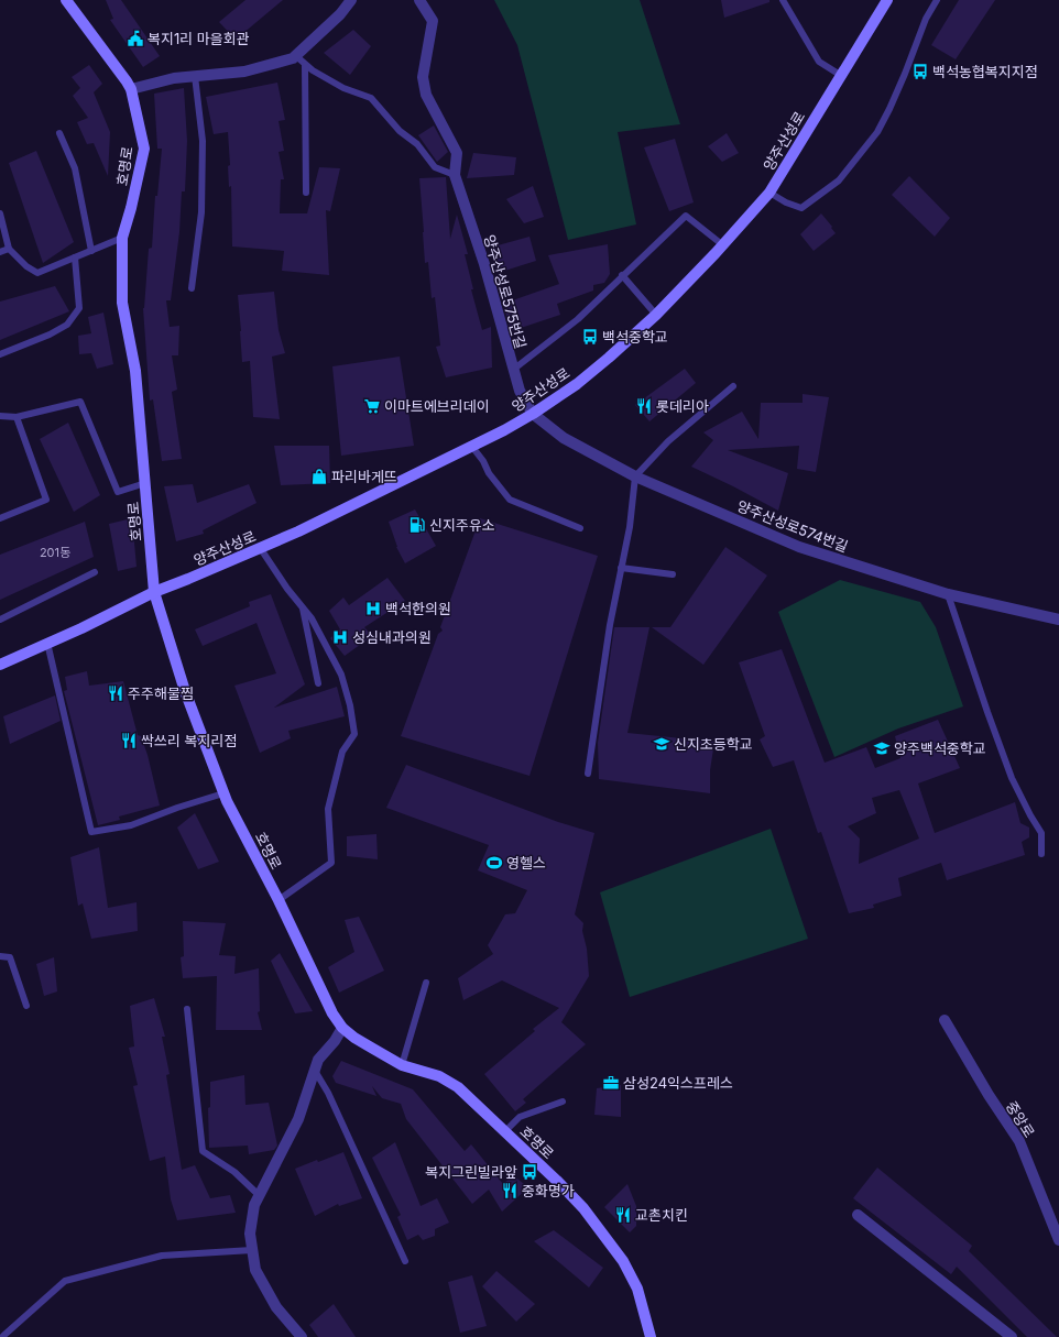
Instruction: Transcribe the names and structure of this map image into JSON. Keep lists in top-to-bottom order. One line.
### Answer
{"streets":{"street":["양주산성로","호명로","양주산성로575번길","양주산성로574번길","중앙로"]},"crossings":[["양주산성로","호명로"],["양주산성로","양주산성로575번길"],["양주산성로","양주산성로574번길"],["양주산성로575번길","양주산성로574번길"]],"places":{"public building":["복지1리 마을회관"],"bus stop":["백석농협복지지점","백석중학교","복지그린빌라앞"],"supermarket":["이마트에브리데이"],"restaurant":["롯데리아","주주해물찜","싹쓰리 복지리점","중화명가","교촌치킨"],"shop":["파리바게뜨"],"fuel station":["신지주유소"],"hospital":["백석한의원","성심내과의원"],"school or university":["신지초등학교","양주백석중학교"],"sports":["영헬스"],"office":["삼성24익스프레스"]},"house_numbers":["201동"]}
